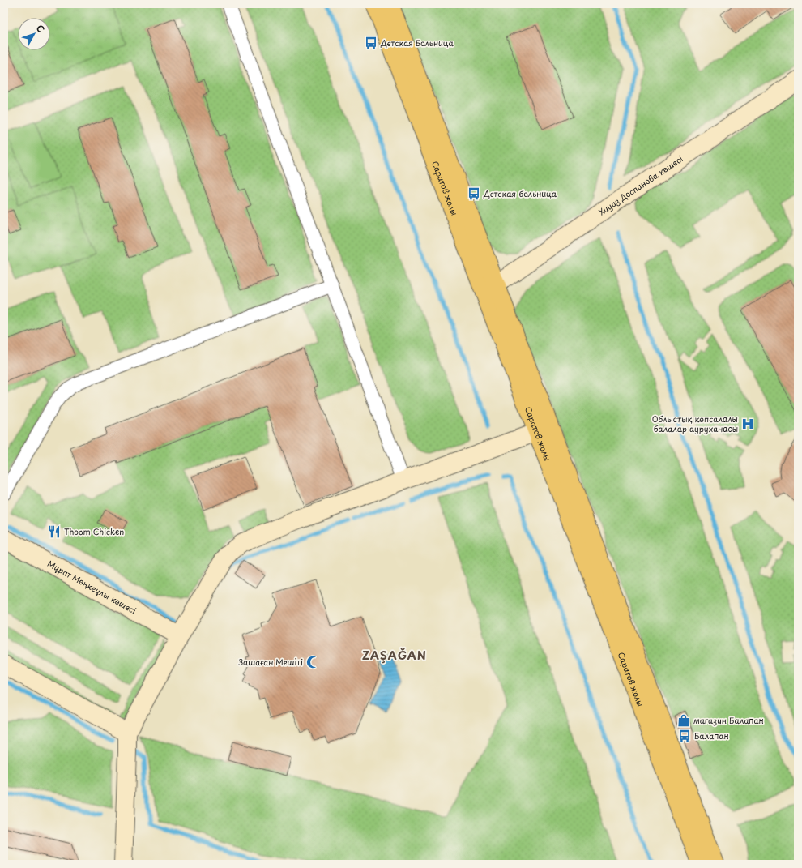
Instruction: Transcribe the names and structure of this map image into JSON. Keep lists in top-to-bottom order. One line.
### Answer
{"streets":{"main road":["Хиуаз Доспанова көшесі","Саратов жолы","Мұрат Мөңкеұлы көшесі"]},"crossings":[["Хиуаз Доспанова көшесі","Саратов жолы"]],"districts":["ZAŞAĞAN"],"places":{"bus stop":["Детская Больница","Детская больница","Балапан"],"hospital":["Облыстық көпсалалы балалар ауруханасы"],"restaurant":["Thoom Chicken"],"mosque":["Зашаған Мешіті"],"shop":["магазин Балапан"]},"north":"top right"}
